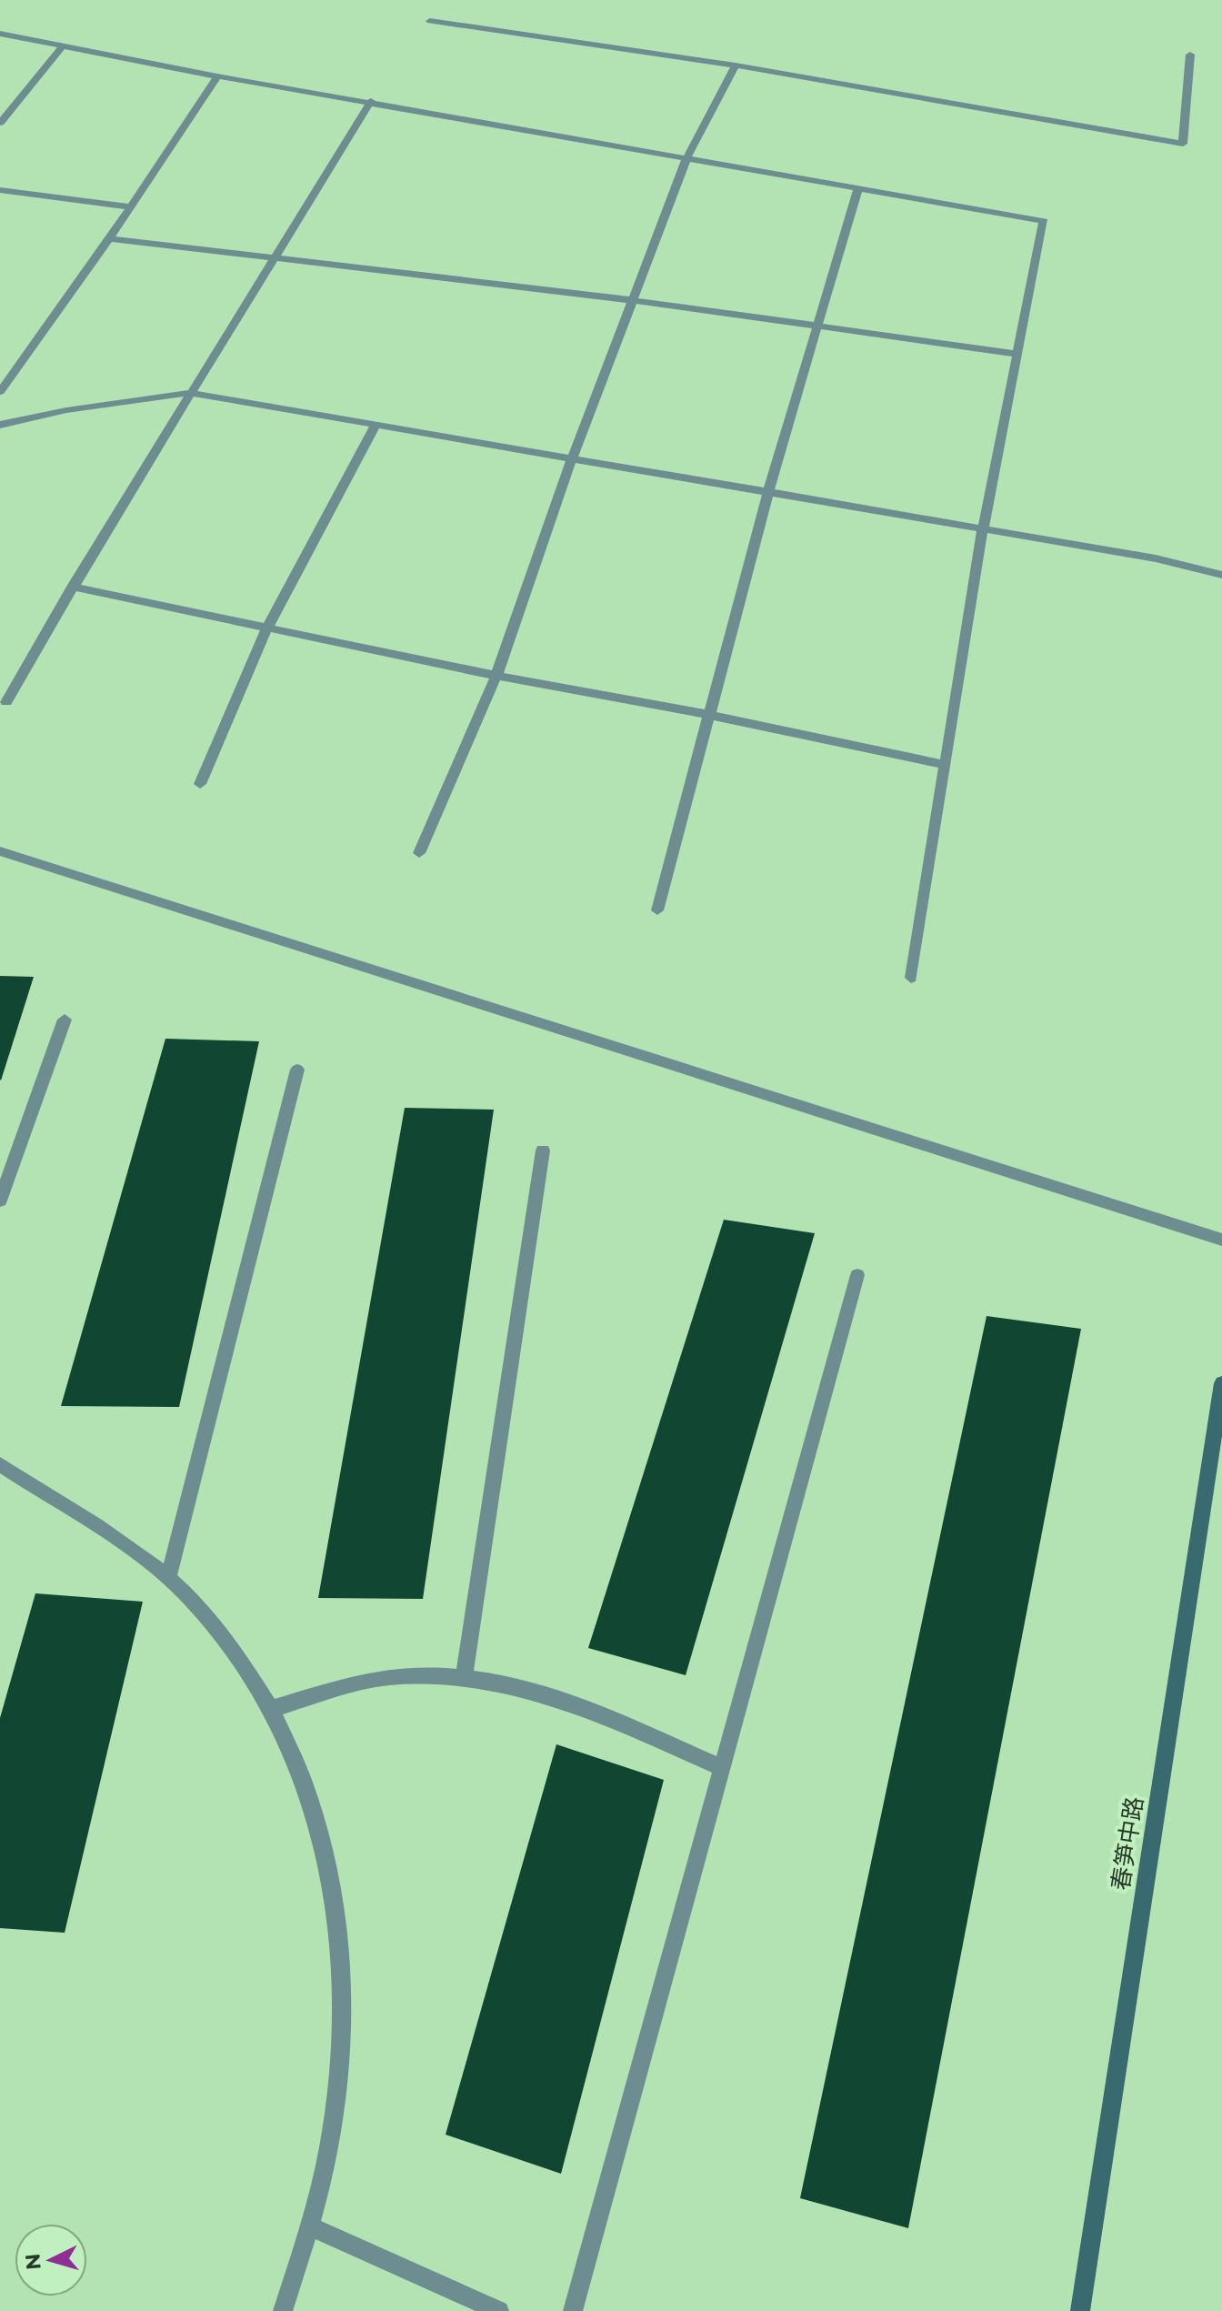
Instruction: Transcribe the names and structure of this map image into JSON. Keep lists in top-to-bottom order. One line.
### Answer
{"streets":{"main road":["春笋中路"]},"north":"left"}
